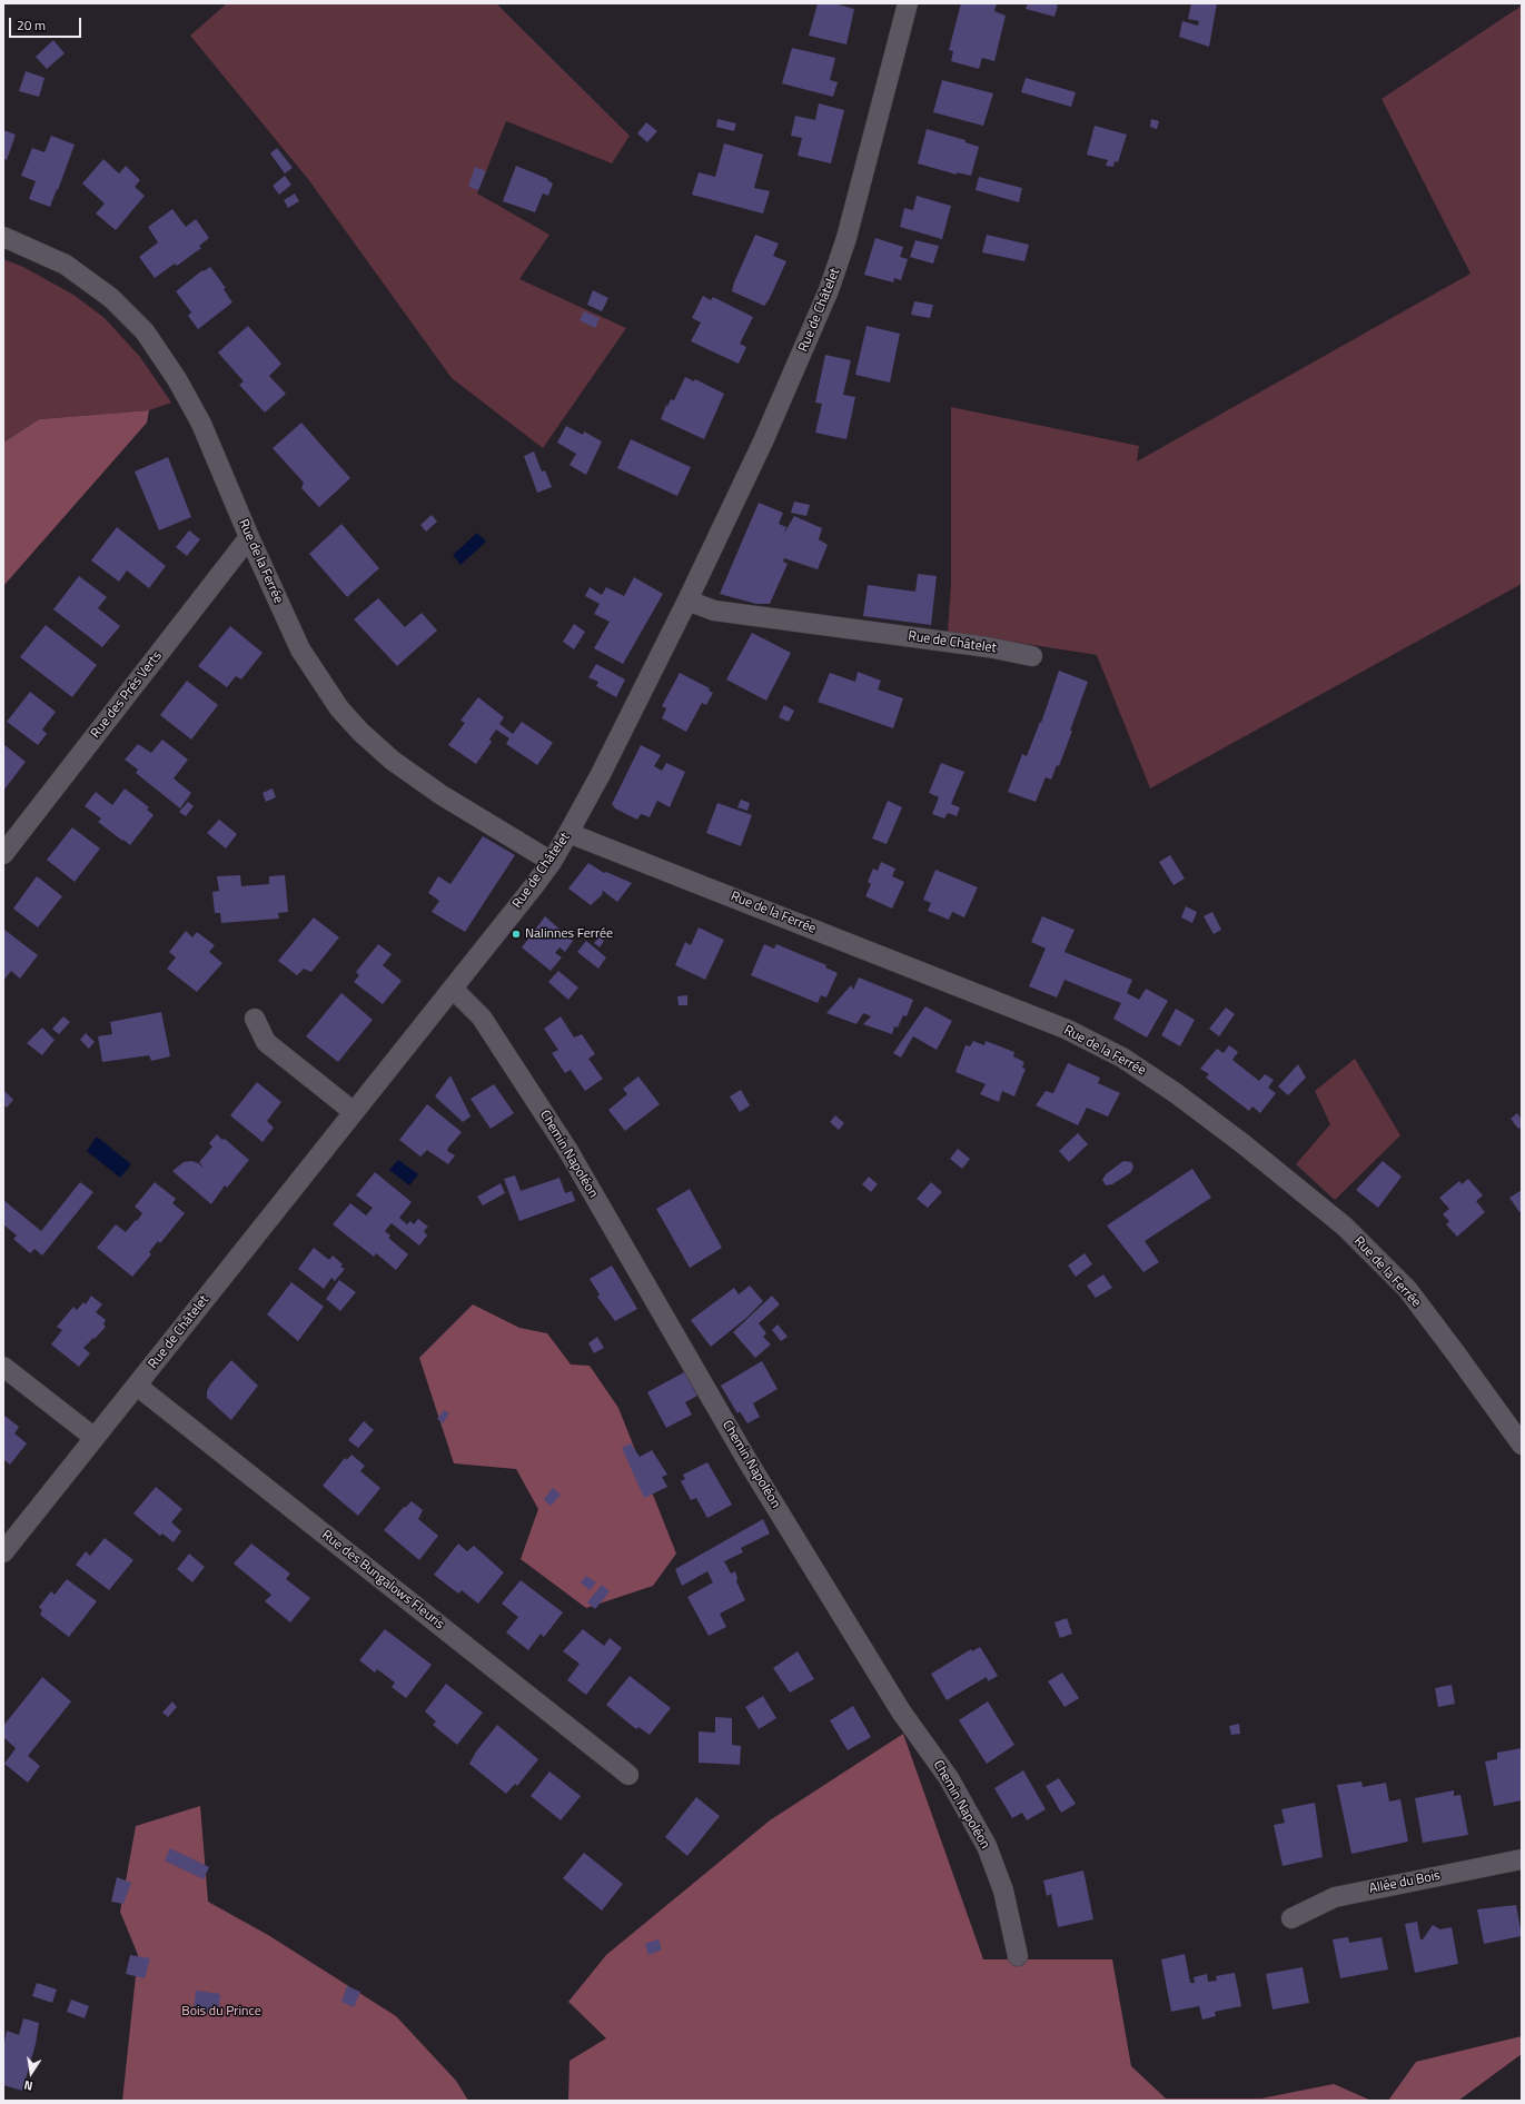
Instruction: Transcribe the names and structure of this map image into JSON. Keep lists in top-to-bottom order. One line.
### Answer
{"streets":{"street":["Rue de Châtelet","Rue de la Ferrée","Rue des Prés Verts","Chemin Napoléon","Rue des Bungalows Fleuris","Allée du Bois"]},"crossings":[["Rue de Châtelet","Rue de la Ferrée"],["Rue de Châtelet","Chemin Napoléon"],["Rue de Châtelet","Rue des Bungalows Fleuris"],["Rue de la Ferrée","Rue des Prés Verts"]],"parks":["Bois du Prince"],"places":["Nalinnes Ferrée"],"scale_bar":"20 m","north":"bottom"}
